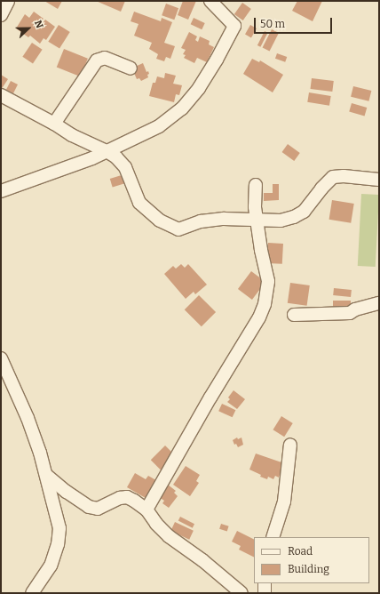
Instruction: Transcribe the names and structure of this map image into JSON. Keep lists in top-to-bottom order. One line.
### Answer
{"legend":["Road","Building"],"scale_bar":"50 m","north":"right"}
